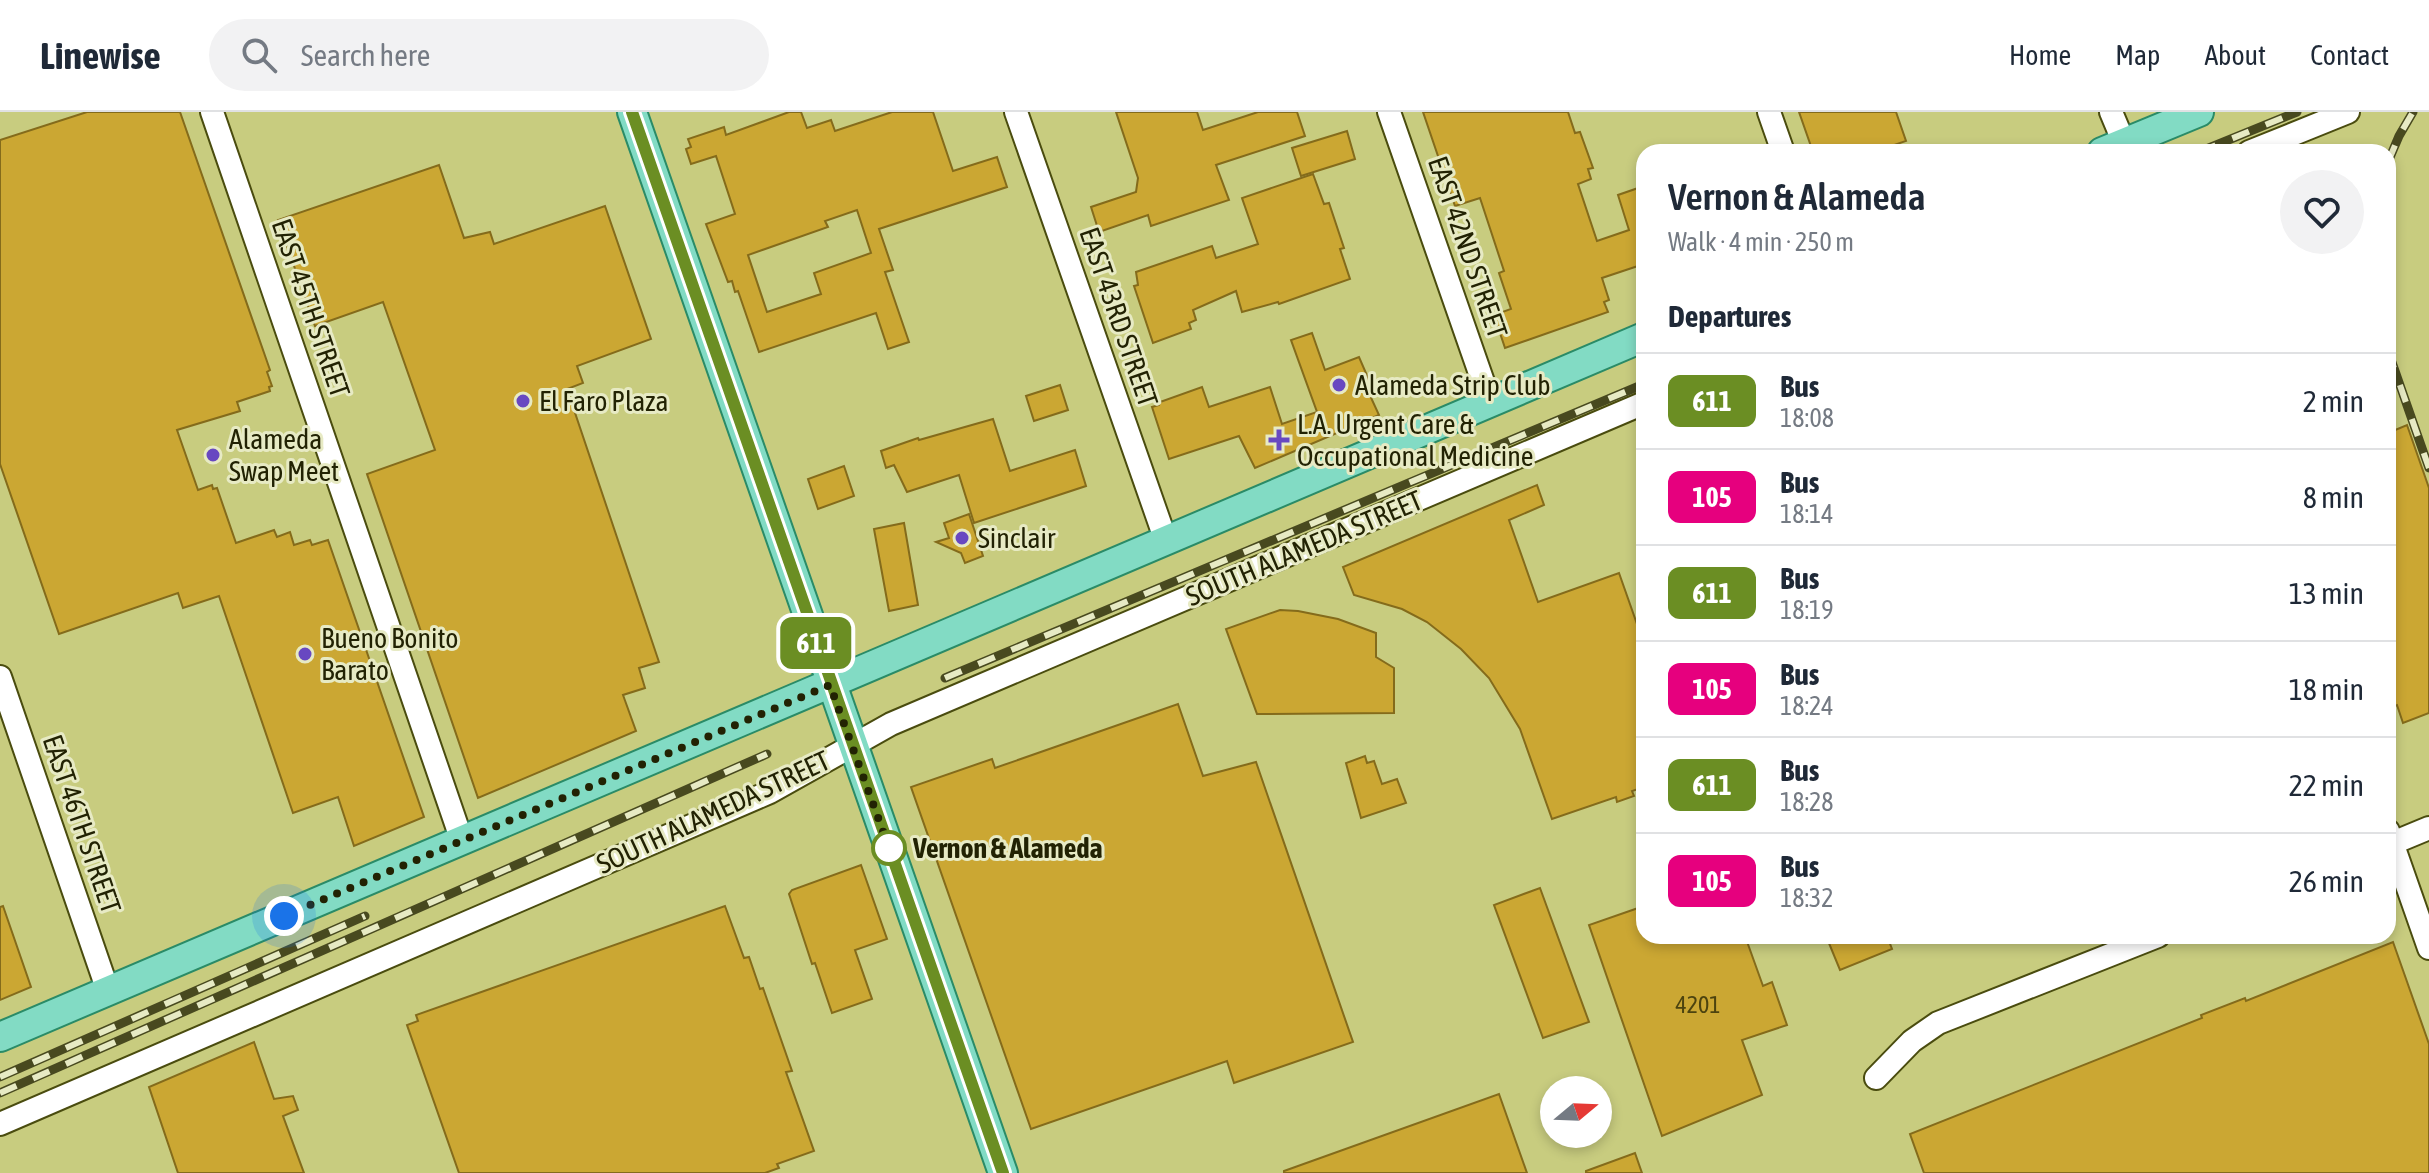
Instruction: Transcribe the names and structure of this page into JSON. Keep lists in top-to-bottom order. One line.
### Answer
{"streets":{"street":["EAST 42ND STREET","EAST 45TH STREET","EAST 43RD STREET","SOUTH ALAMEDA STREET","EAST 46TH STREET"]},"places":{"other":["Alameda Strip Club","El Faro Plaza","Alameda Swap Meet","Sinclair","Bueno Bonito Barato","Vernon & Alameda"],"health":["L.A. Urgent Care & Occupational Medicine"]},"lines":["bus line 611"],"house_numbers":["4201"],"north":"right","page":{"header":"Linewise","search":"Search here","nav":["Home","Map","About","Contact"],"on_map":"611","heading":[["Vernon & Alameda","Walk · 4 min · 250 m"],"Departures"],"list":[{"mark":"611","name":"Bus","note":"18:08","value":"2 min"},{"mark":"105","name":"Bus","note":"18:14","value":"8 min"},{"mark":"611","name":"Bus","note":"18:19","value":"13 min"},{"mark":"105","name":"Bus","note":"18:24","value":"18 min"},{"mark":"611","name":"Bus","note":"18:28","value":"22 min"},{"mark":"105","name":"Bus","note":"18:32","value":"26 min"}]}}
